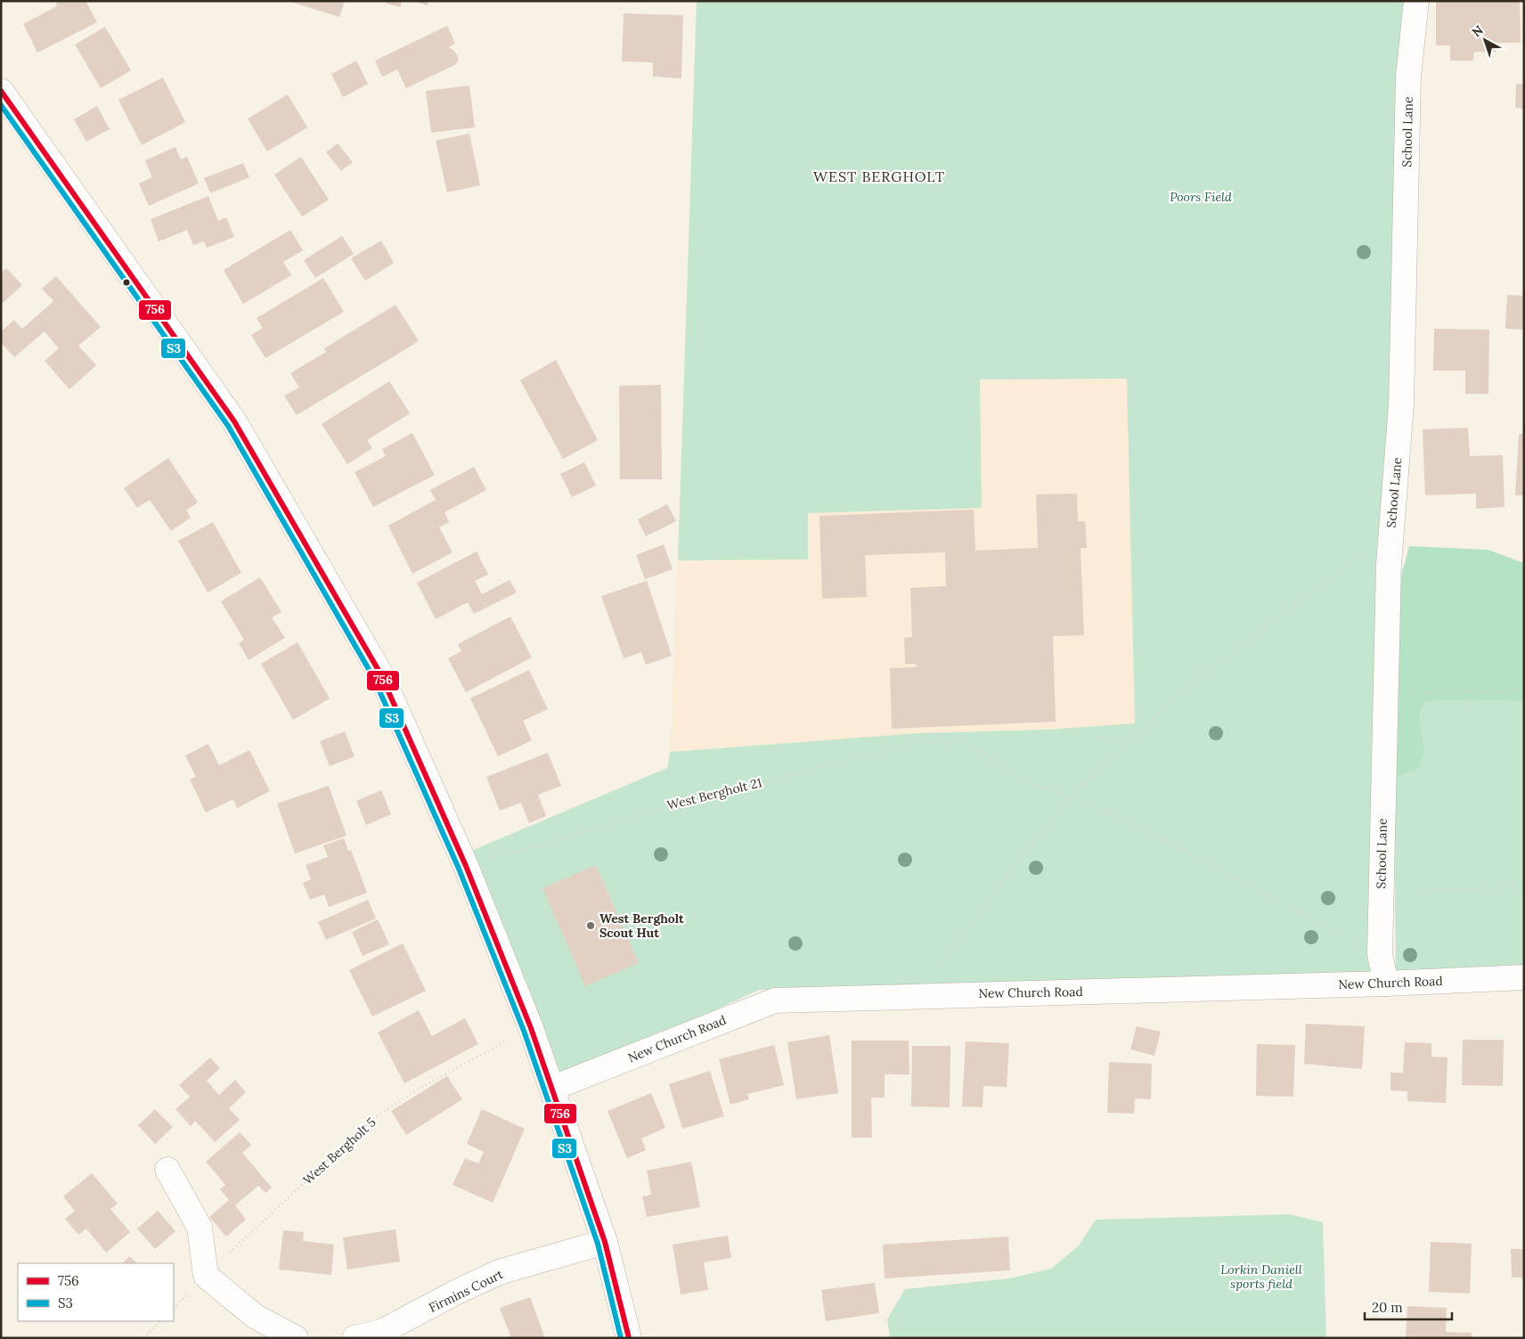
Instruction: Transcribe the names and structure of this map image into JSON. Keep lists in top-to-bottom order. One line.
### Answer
{"streets":{"street":["School Lane","New Church Road","Firmins Court"],"path":["West Bergholt 21","West Bergholt 5"]},"crossings":[["School Lane","New Church Road"]],"districts":["WEST BERGHOLT"],"parks":["Poors Field","Lorkin Daniell sports field"],"places":["West Bergholt Scout Hut"],"lines":["transit line 756","transit line S3"],"legend":["756","S3"],"scale_bar":"20 m","north":"top left"}
